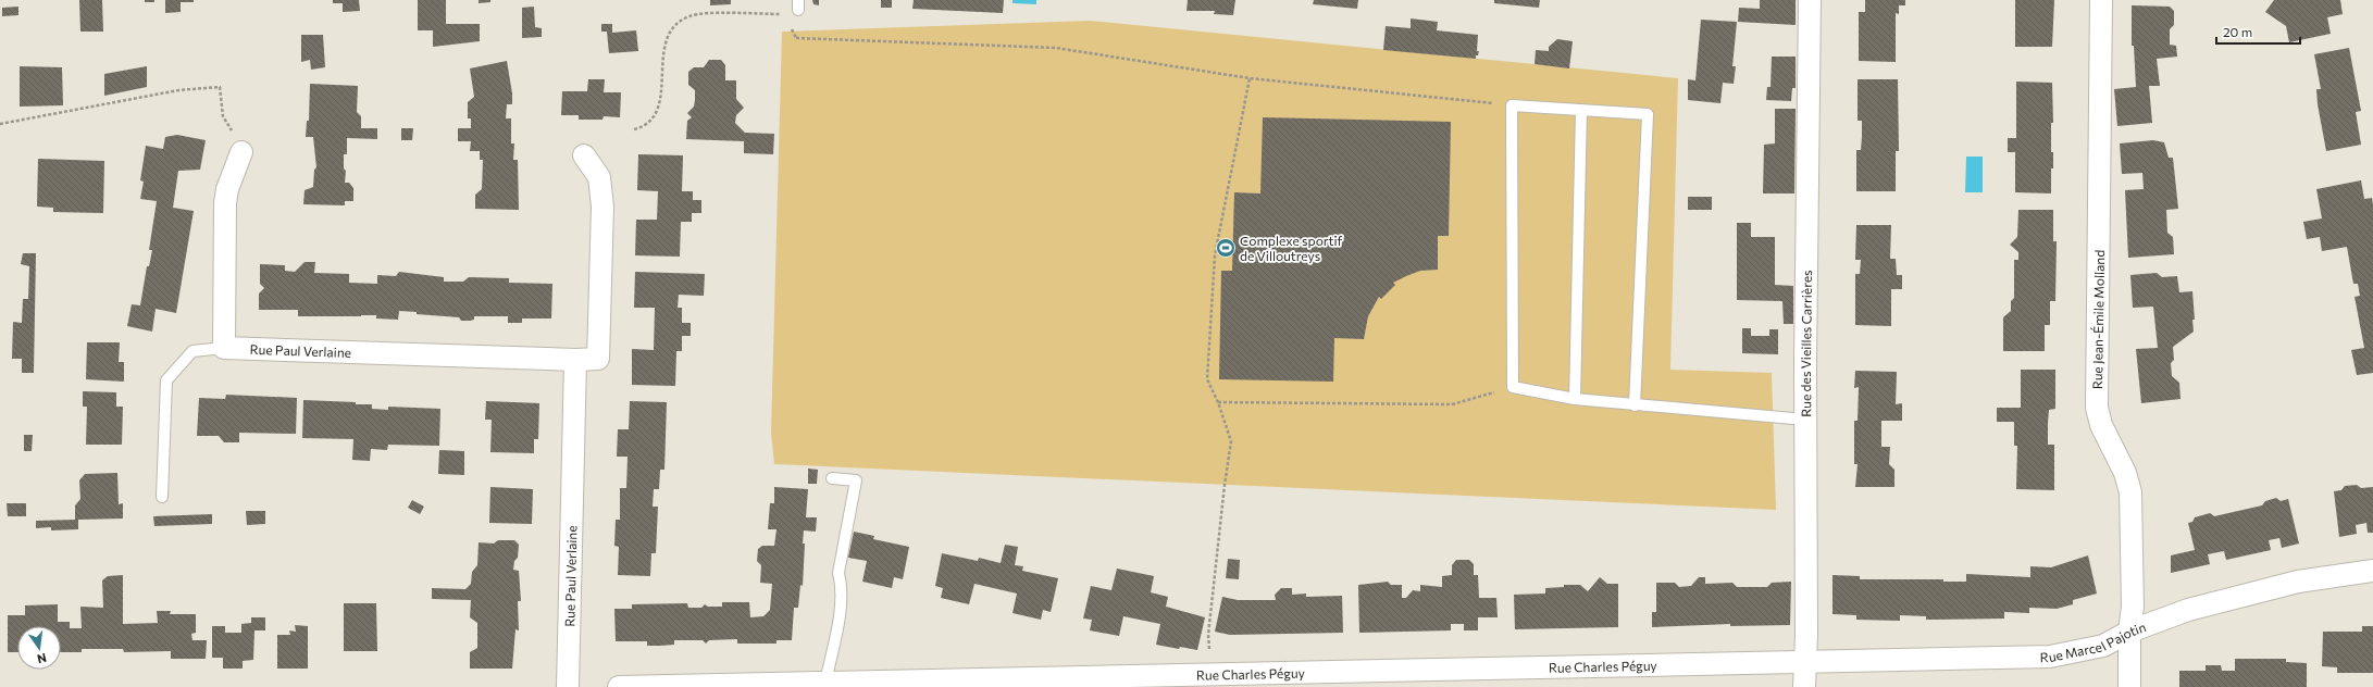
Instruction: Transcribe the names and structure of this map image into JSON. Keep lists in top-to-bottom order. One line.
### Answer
{"streets":{"street":["Rue Jean-Émile Molland","Rue des Vieilles Carrières","Rue Paul Verlaine","Rue Marcel Pajotin","Rue Charles Péguy"]},"crossings":[["Rue Jean-Émile Molland","Rue Marcel Pajotin"],["Rue des Vieilles Carrières","Rue Marcel Pajotin"],["Rue des Vieilles Carrières","Rue Charles Péguy"],["Rue Marcel Pajotin","Rue Charles Péguy"]],"places":{"sports":["Complexe sportif de Villoutreys"]},"scale_bar":"20 m","north":"bottom"}
